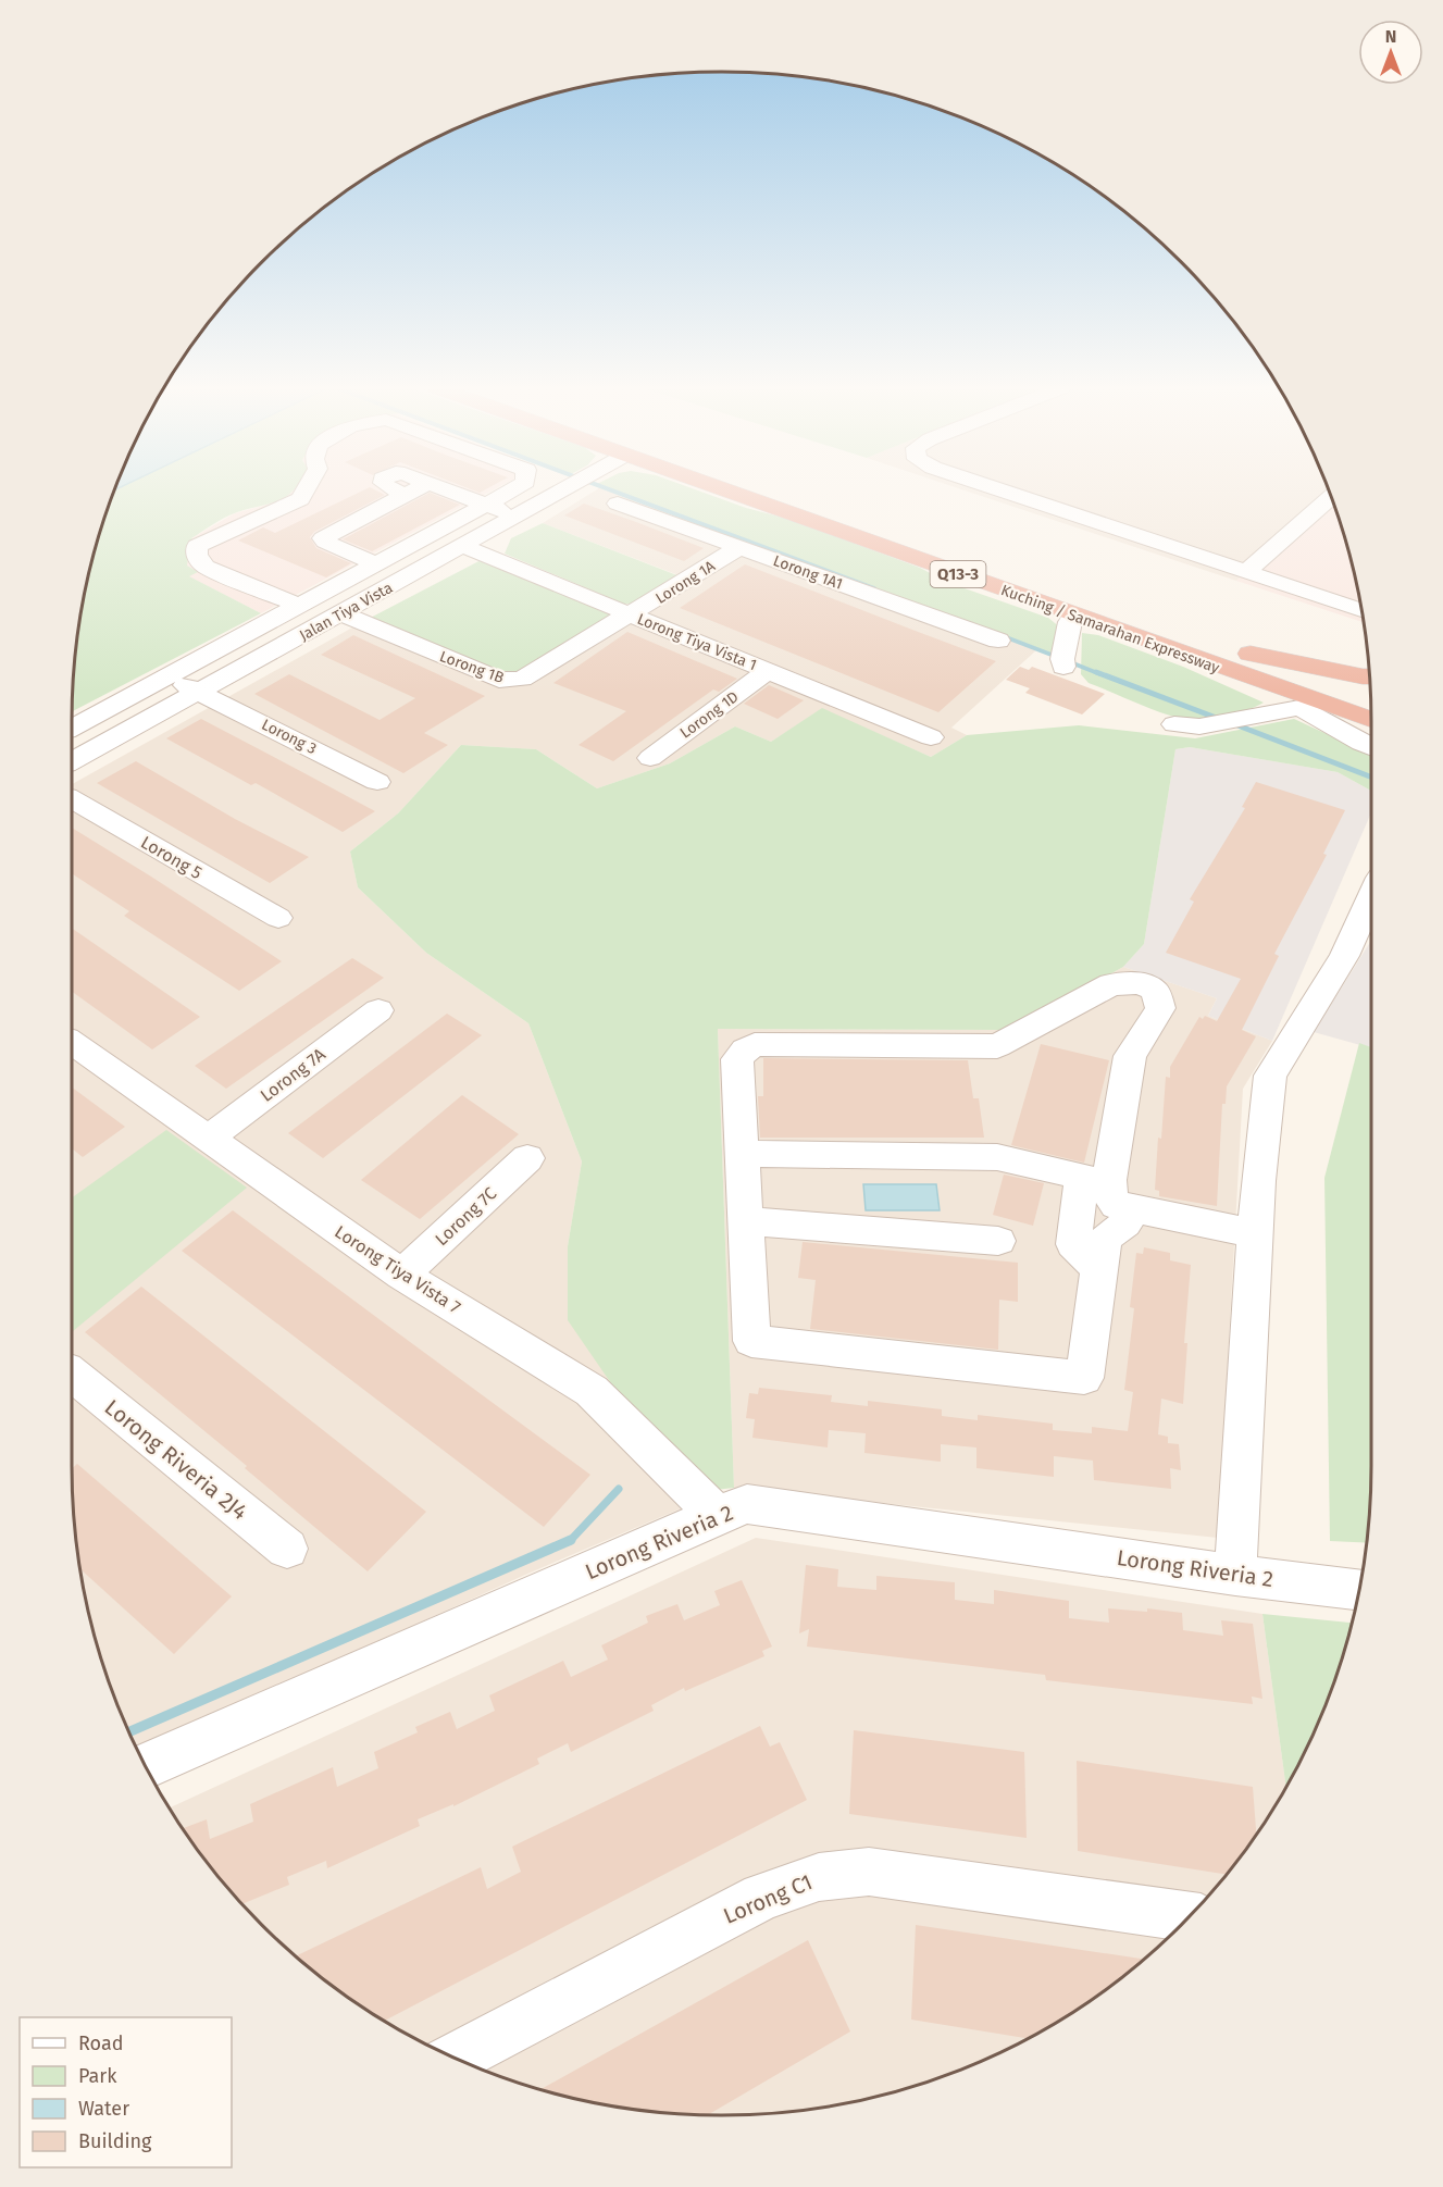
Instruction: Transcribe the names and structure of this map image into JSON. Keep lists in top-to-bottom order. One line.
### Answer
{"streets":{"highway":["Q13-3","Kuching / Samarahan Expressway"],"street":["Lorong 1A1","Lorong 1A","Jalan Tiya Vista","Lorong Tiya Vista 1","Lorong 1B","Lorong 1D","Lorong 3","Lorong 5","Lorong 7A","Lorong 7C","Lorong Tiya Vista 7","Lorong Riveria 2J4","Lorong Riveria 2","Lorong C1"]},"crossings":[["Lorong 1A1","Lorong 1A"],["Lorong 1A","Lorong Tiya Vista 1"],["Lorong 1A","Lorong 1B"],["Jalan Tiya Vista","Lorong Tiya Vista 1"],["Jalan Tiya Vista","Lorong 1B"],["Jalan Tiya Vista","Lorong 3"],["Lorong Tiya Vista 1","Lorong 1B"],["Lorong Tiya Vista 1","Lorong 1D"],["Lorong 7A","Lorong Tiya Vista 7"],["Lorong 7C","Lorong Tiya Vista 7"],["Lorong Tiya Vista 7","Lorong Riveria 2"]],"legend":["Road","Park","Water","Building"],"north":"top"}
